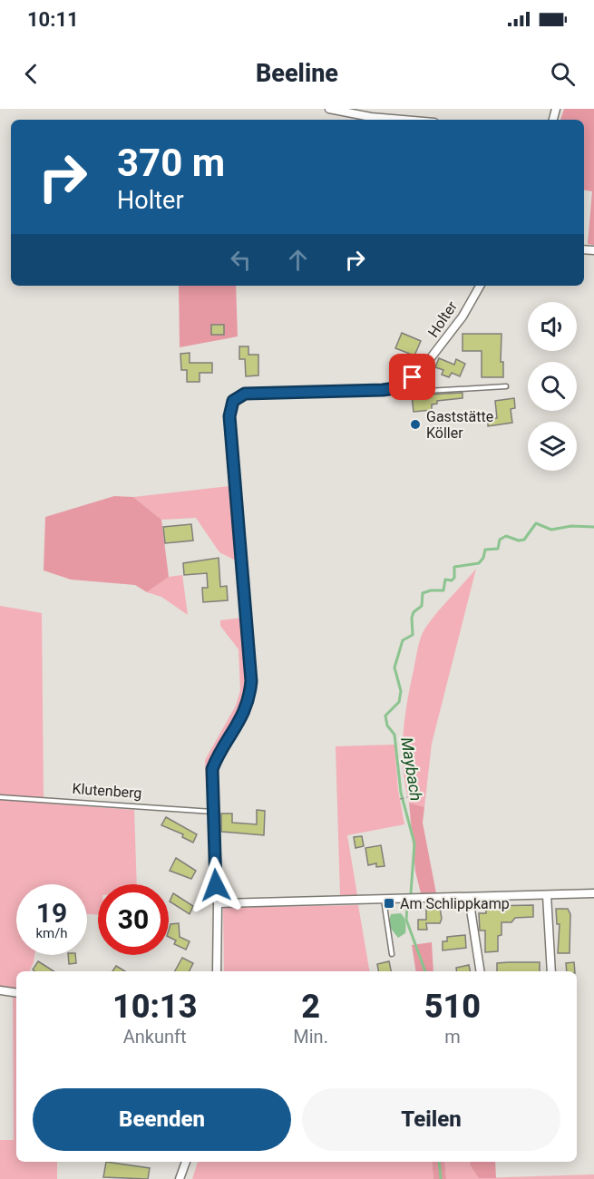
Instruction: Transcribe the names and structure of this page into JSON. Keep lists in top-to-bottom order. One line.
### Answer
{"streets":{"street":["Holter"],"lane":["Klutenberg"]},"water":["Maybach"],"places":{"other":["Gaststätte Köller"],"transit":["Am Schlippkamp"]},"page":{"status":"10:11","header":"Beeline","turn":["370 m","Holter"],"speed":"19 km/h","limit":"30","eta":["10:13","Ankunft","2","Min.","510","m"],"buttons":["Beenden","Teilen"]}}
